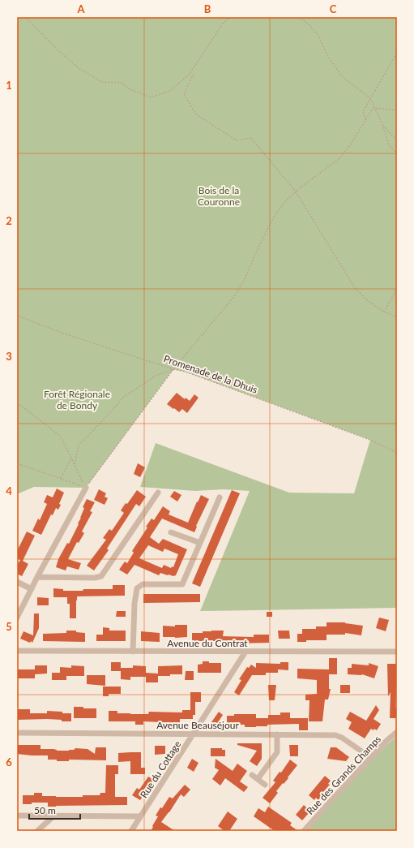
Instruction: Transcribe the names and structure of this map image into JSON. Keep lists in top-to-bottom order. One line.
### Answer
{"streets":{"street":["Avenue du Contrat","Avenue Beauséjour","Rue du Cottage","Rue des Grands Champs"],"path":["Promenade de la Dhuis"]},"crossings":[["Avenue du Contrat","Rue du Cottage"],["Avenue Beauséjour","Rue du Cottage"],["Avenue Beauséjour","Rue des Grands Champs"]],"parks":["Bois de la Couronne","Forêt Régionale de Bondy"],"scale_bar":"50 m","grid":{"columns":["A","B","C"],"rows":["1","2","3","4","5","6"]}}
